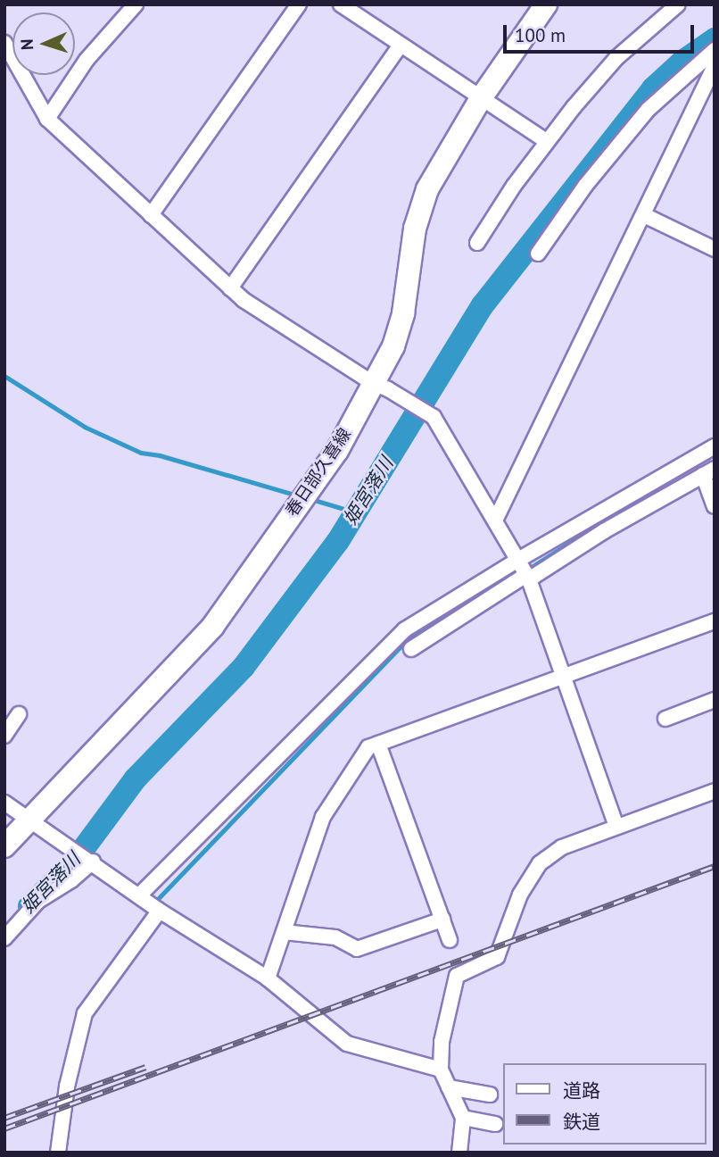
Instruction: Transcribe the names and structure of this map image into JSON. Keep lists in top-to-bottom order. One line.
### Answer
{"streets":{"main road":["春日部久喜線"]},"water":["姫宮落川"],"legend":["道路","鉄道"],"scale_bar":"100 m","north":"left"}
